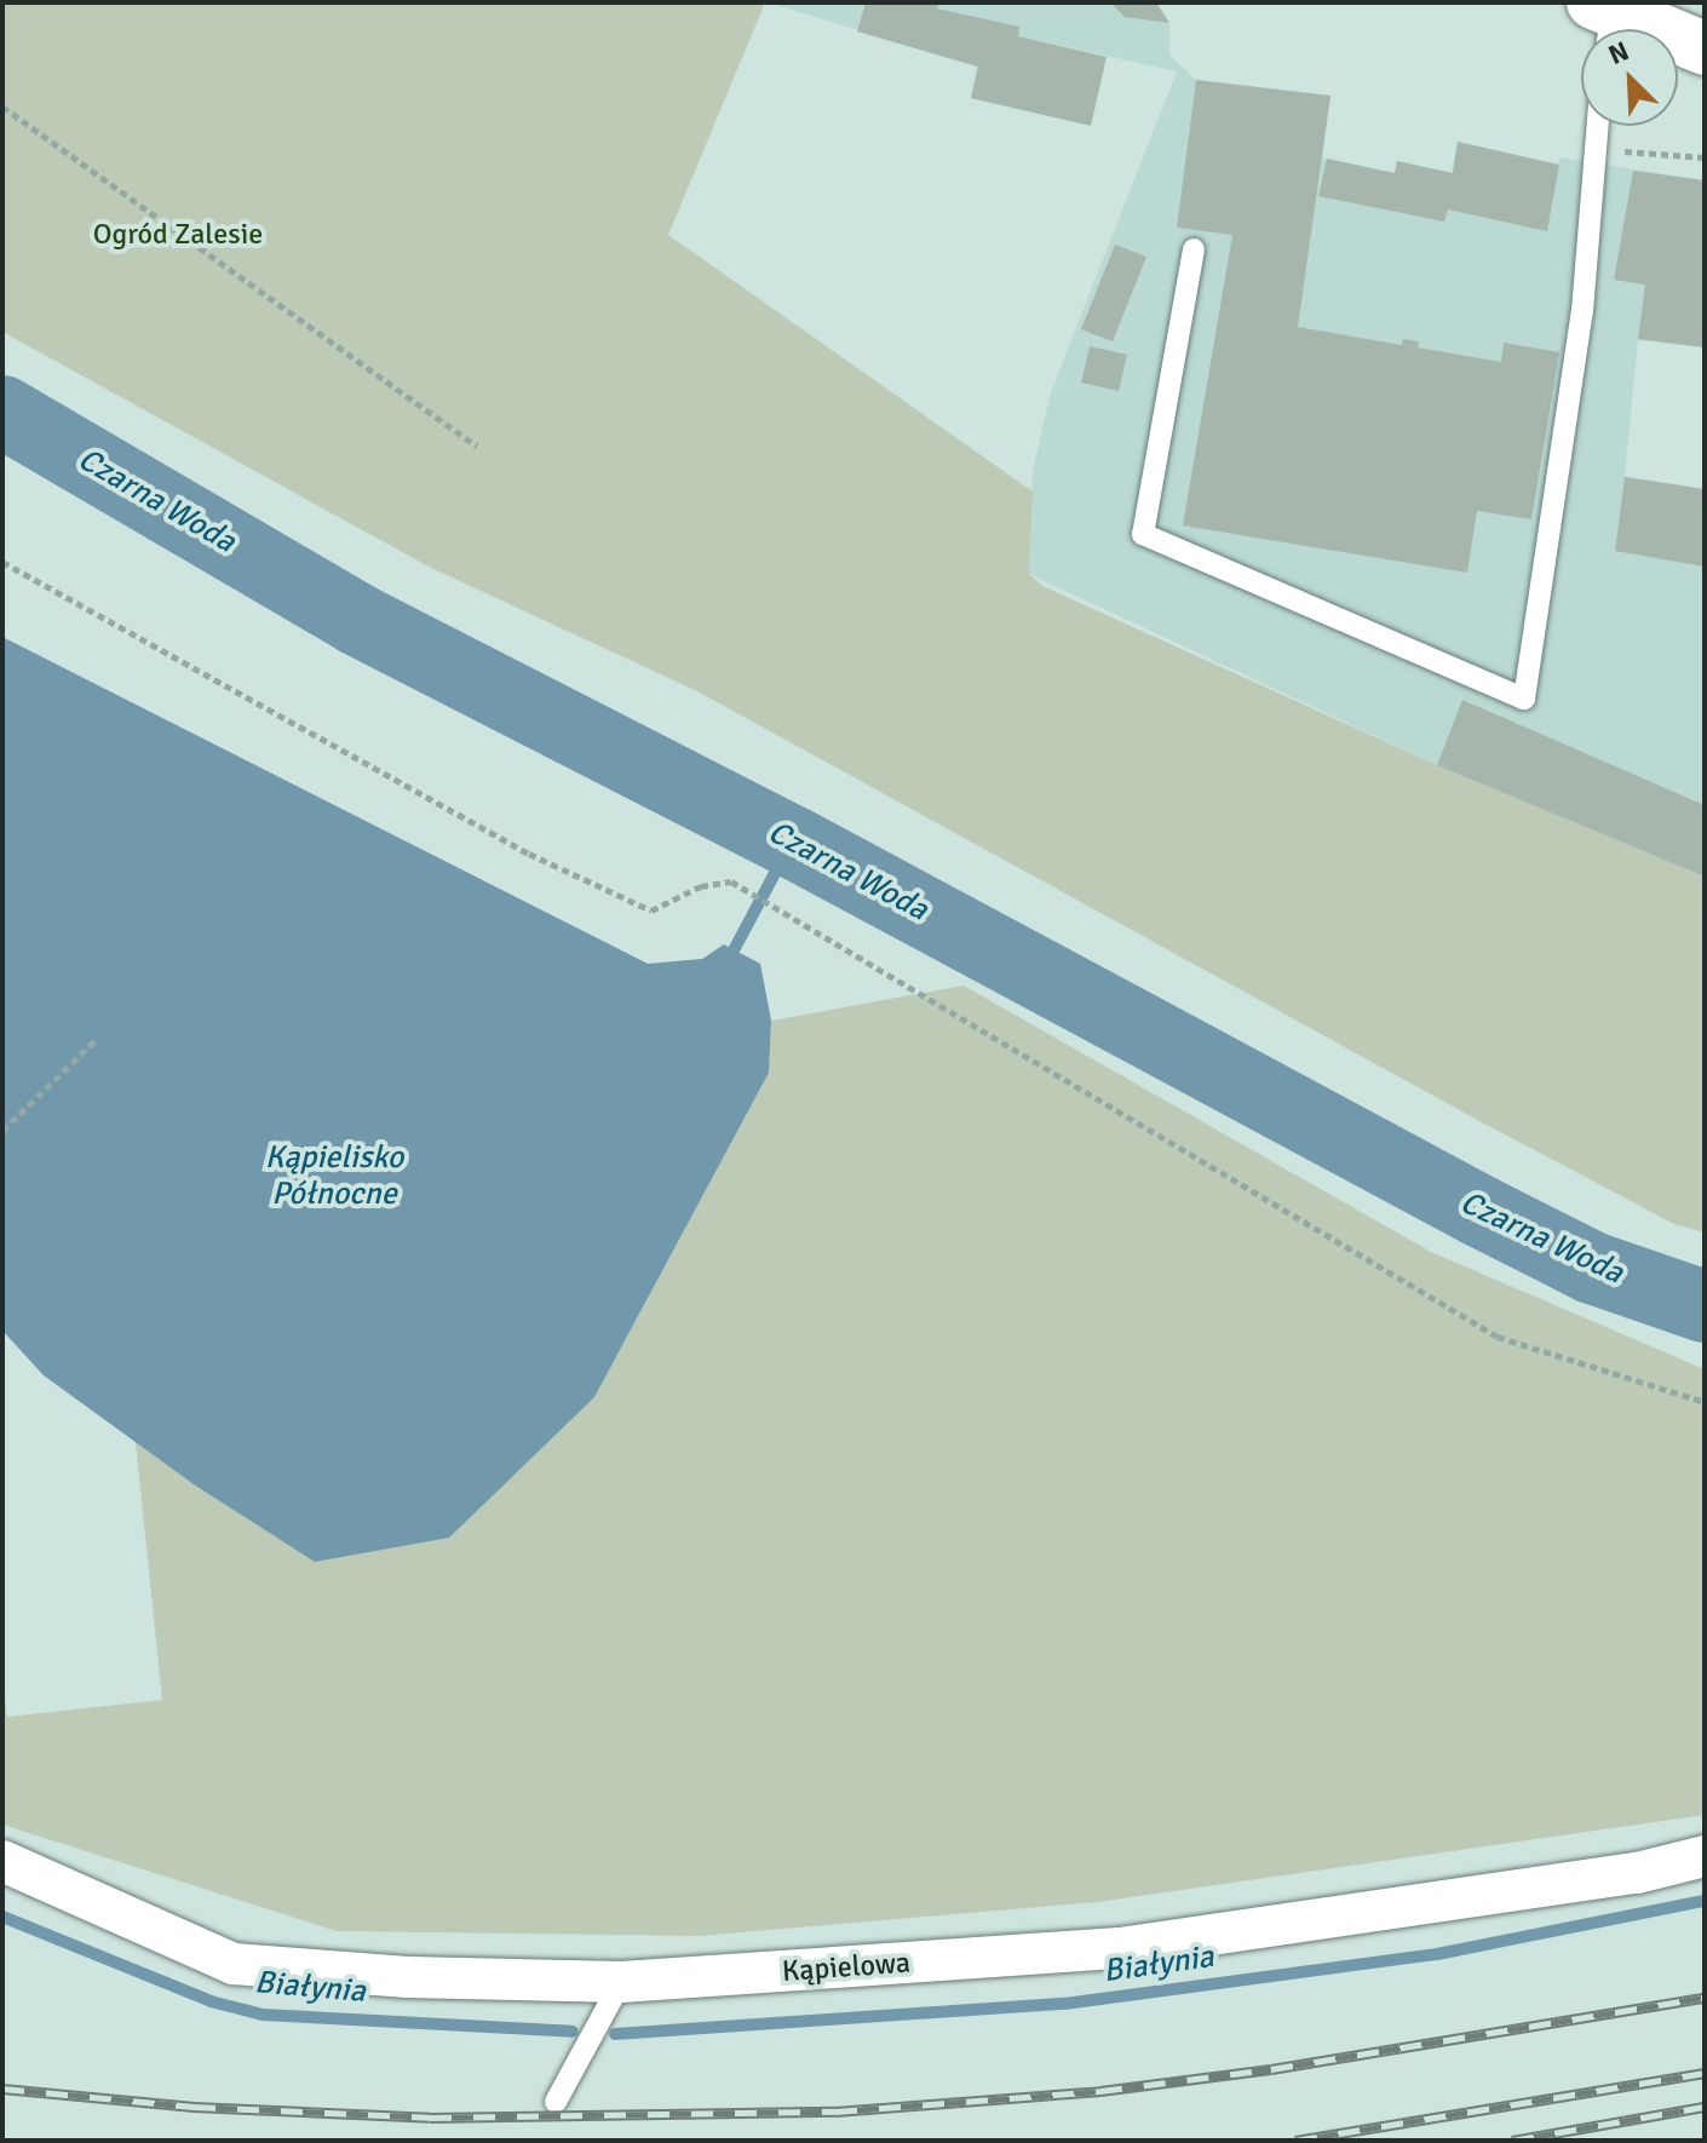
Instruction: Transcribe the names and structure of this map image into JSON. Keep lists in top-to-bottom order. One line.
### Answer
{"streets":{"street":["Kąpielowa"]},"water":["Czarna Woda","Kąpielisko Północne","Białynia"],"parks":["Ogród Zalesie"],"north":"top left"}
